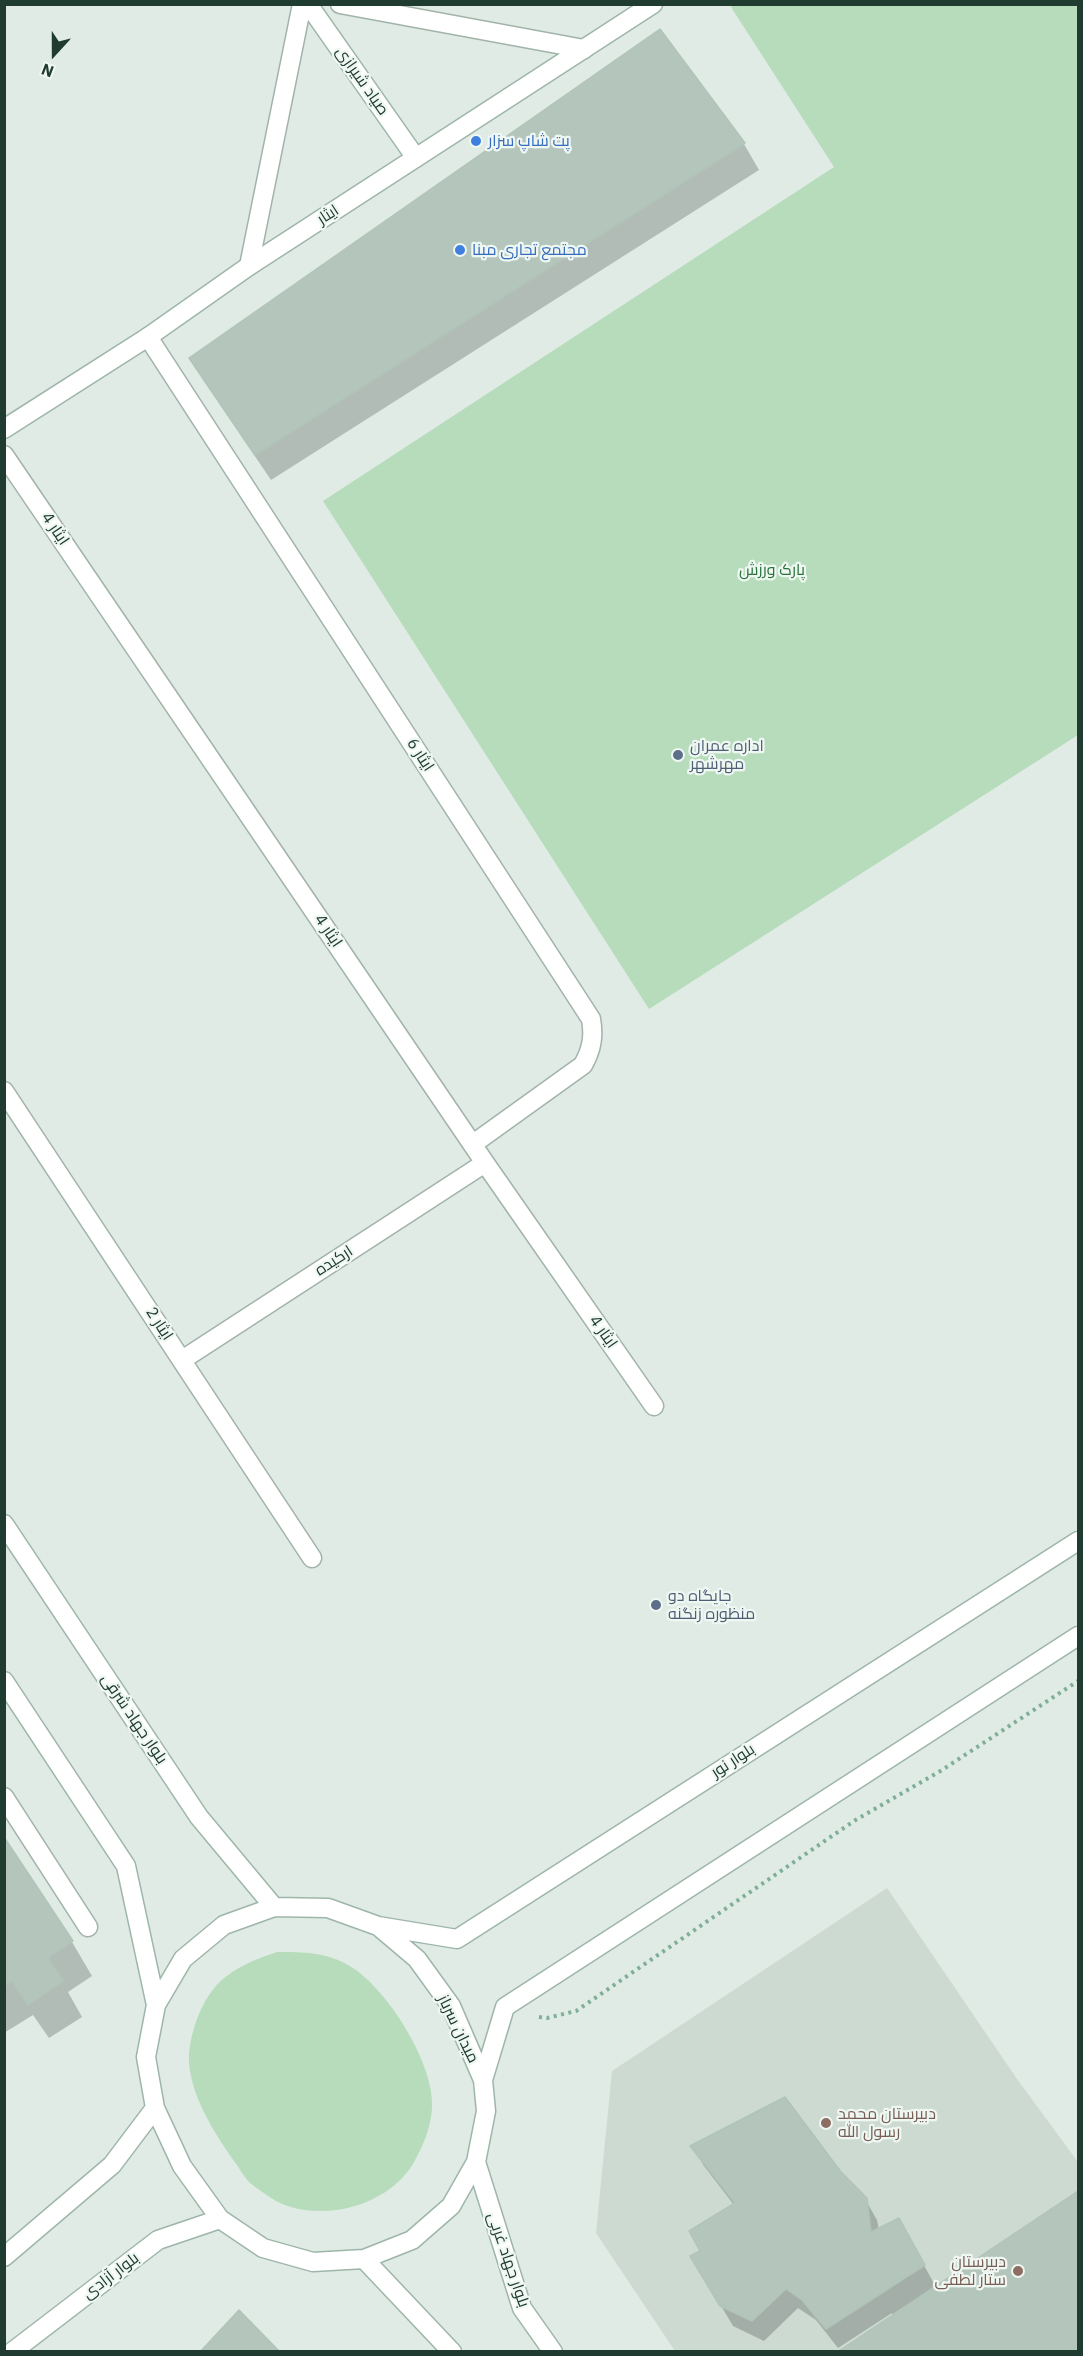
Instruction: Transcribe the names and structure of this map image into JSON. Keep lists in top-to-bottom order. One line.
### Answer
{"streets":{"street":["صیاد شیرازی","ایثار","ایثار 4","ایثار 6","ارکیده","ایثار 2","بلوار جهاد شرقی","بلوار نور","میدان سرباز","بلوار جهاد غربی","بلوار آزادی"]},"crossings":[["صیاد شیرازی","ایثار"],["ایثار","ایثار 6"],["ایثار 4","ایثار 6"],["ایثار 4","ارکیده"],["ارکیده","ایثار 2"],["بلوار جهاد شرقی","میدان سرباز"],["بلوار نور","میدان سرباز"],["میدان سرباز","بلوار جهاد غربی"],["میدان سرباز","بلوار آزادی"]],"parks":["پارک ورزش"],"places":["پت شاپ سزار","مجتمع تجاری مبنا","اداره عمران مهرشهر","جایگاه دو منظوره زنگنه","دبیرستان محمد رسول الله","دبیرستان ستار لطفی"],"north":"bottom"}
